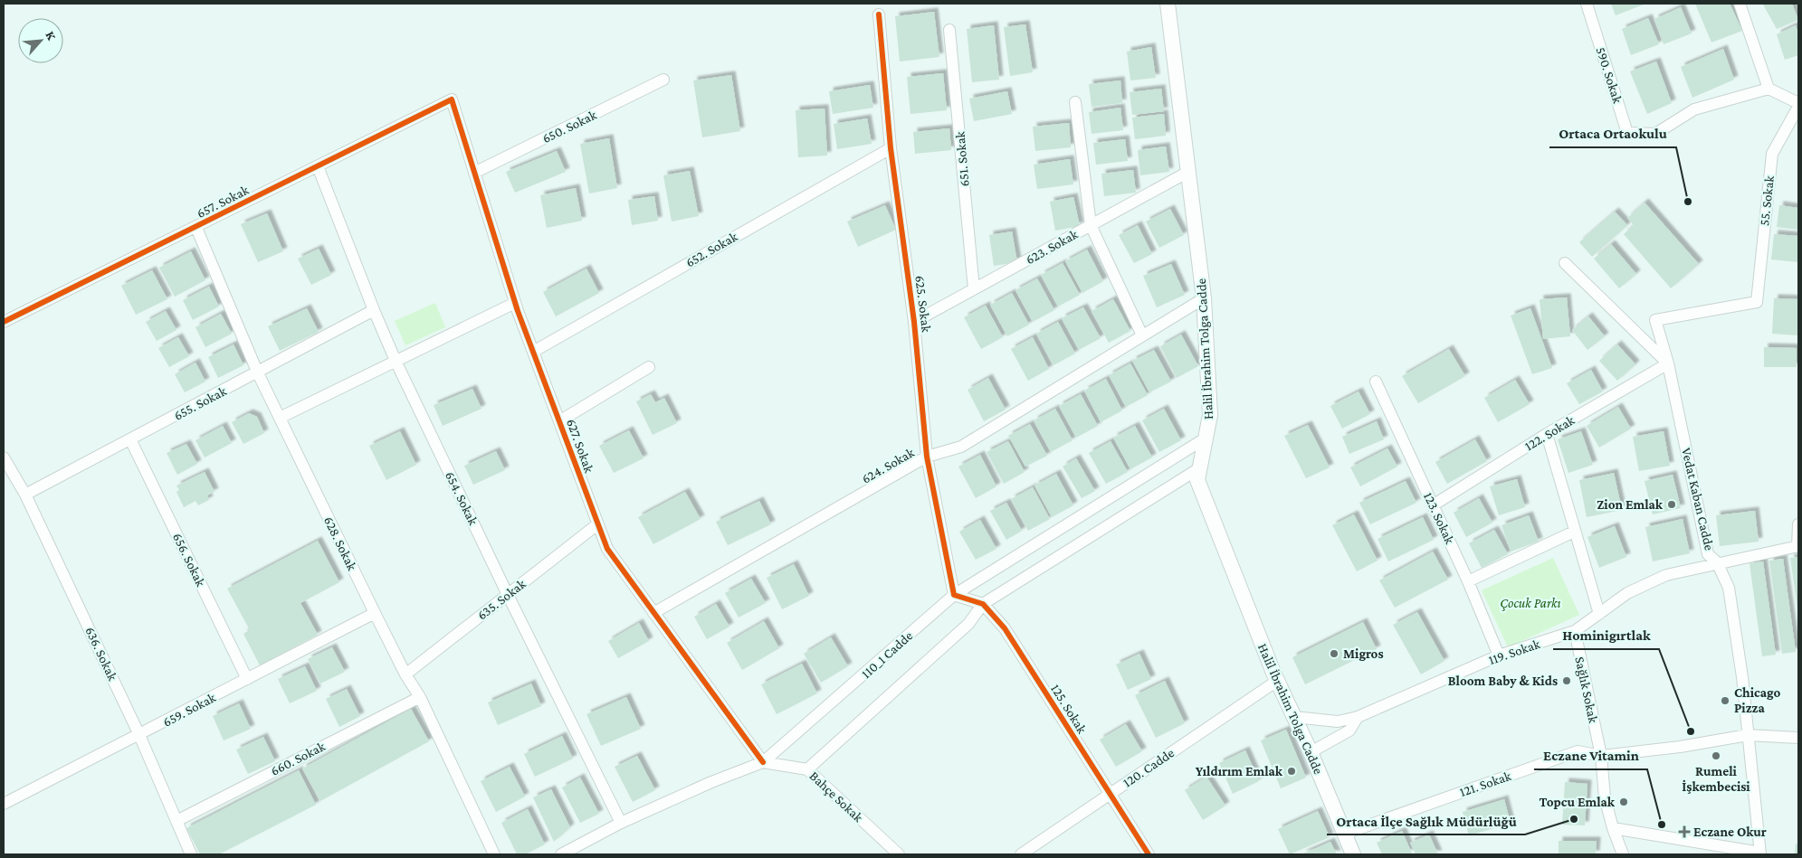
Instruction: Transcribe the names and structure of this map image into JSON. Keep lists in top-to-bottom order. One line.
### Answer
{"streets":{"street":["590. Sokak","650. Sokak","651. Sokak","55. Sokak","657. Sokak","623. Sokak","652. Sokak","625. Sokak","Halil İbrahim Tolga Cadde","655. Sokak","122. Sokak","627. Sokak","624. Sokak","654. Sokak","Vedat Kaban Cadde","123. Sokak","628. Sokak","656. Sokak","635. Sokak","119. Sokak","636. Sokak","110_1 Cadde","Sağlık Sokak","125. Sokak","659. Sokak","660. Sokak","120. Cadde","121. Sokak","Bahçe Sokak"]},"crossings":[["650. Sokak","627. Sokak"],["651. Sokak","623. Sokak"],["55. Sokak","Vedat Kaban Cadde"],["657. Sokak","627. Sokak"],["657. Sokak","654. Sokak"],["657. Sokak","628. Sokak"],["623. Sokak","625. Sokak"],["623. Sokak","Halil İbrahim Tolga Cadde"],["652. Sokak","625. Sokak"],["652. Sokak","627. Sokak"],["625. Sokak","624. Sokak"],["625. Sokak","110_1 Cadde"],["Halil İbrahim Tolga Cadde","624. Sokak"],["Halil İbrahim Tolga Cadde","110_1 Cadde"],["Halil İbrahim Tolga Cadde","120. Cadde"],["Halil İbrahim Tolga Cadde","121. Sokak"],["655. Sokak","654. Sokak"],["655. Sokak","628. Sokak"],["655. Sokak","656. Sokak"],["655. Sokak","636. Sokak"],["122. Sokak","Vedat Kaban Cadde"],["122. Sokak","123. Sokak"],["627. Sokak","624. Sokak"],["627. Sokak","635. Sokak"],["627. Sokak","110_1 Cadde"],["627. Sokak","Bahçe Sokak"],["654. Sokak","635. Sokak"],["654. Sokak","110_1 Cadde"],["Vedat Kaban Cadde","119. Sokak"],["Vedat Kaban Cadde","121. Sokak"],["123. Sokak","119. Sokak"],["628. Sokak","635. Sokak"],["628. Sokak","659. Sokak"],["628. Sokak","660. Sokak"],["656. Sokak","659. Sokak"],["119. Sokak","Sağlık Sokak"],["636. Sokak","659. Sokak"],["636. Sokak","660. Sokak"],["110_1 Cadde","Bahçe Sokak"],["Sağlık Sokak","121. Sokak"],["125. Sokak","120. Cadde"]],"parks":["Çocuk Parkı"],"places":{"other":["Ortaca Ortaokulu","Zion Emlak","Migros","Bloom Baby & Kids","Chicago Pizza","Hominigırtlak","Rumeli İşkembecisi","Yıldırım Emlak","Topcu Emlak","Ortaca İlçe Sağlık Müdürlüğü","Eczane Vitamin"],"health":["Eczane Okur"]},"north":"top right"}
